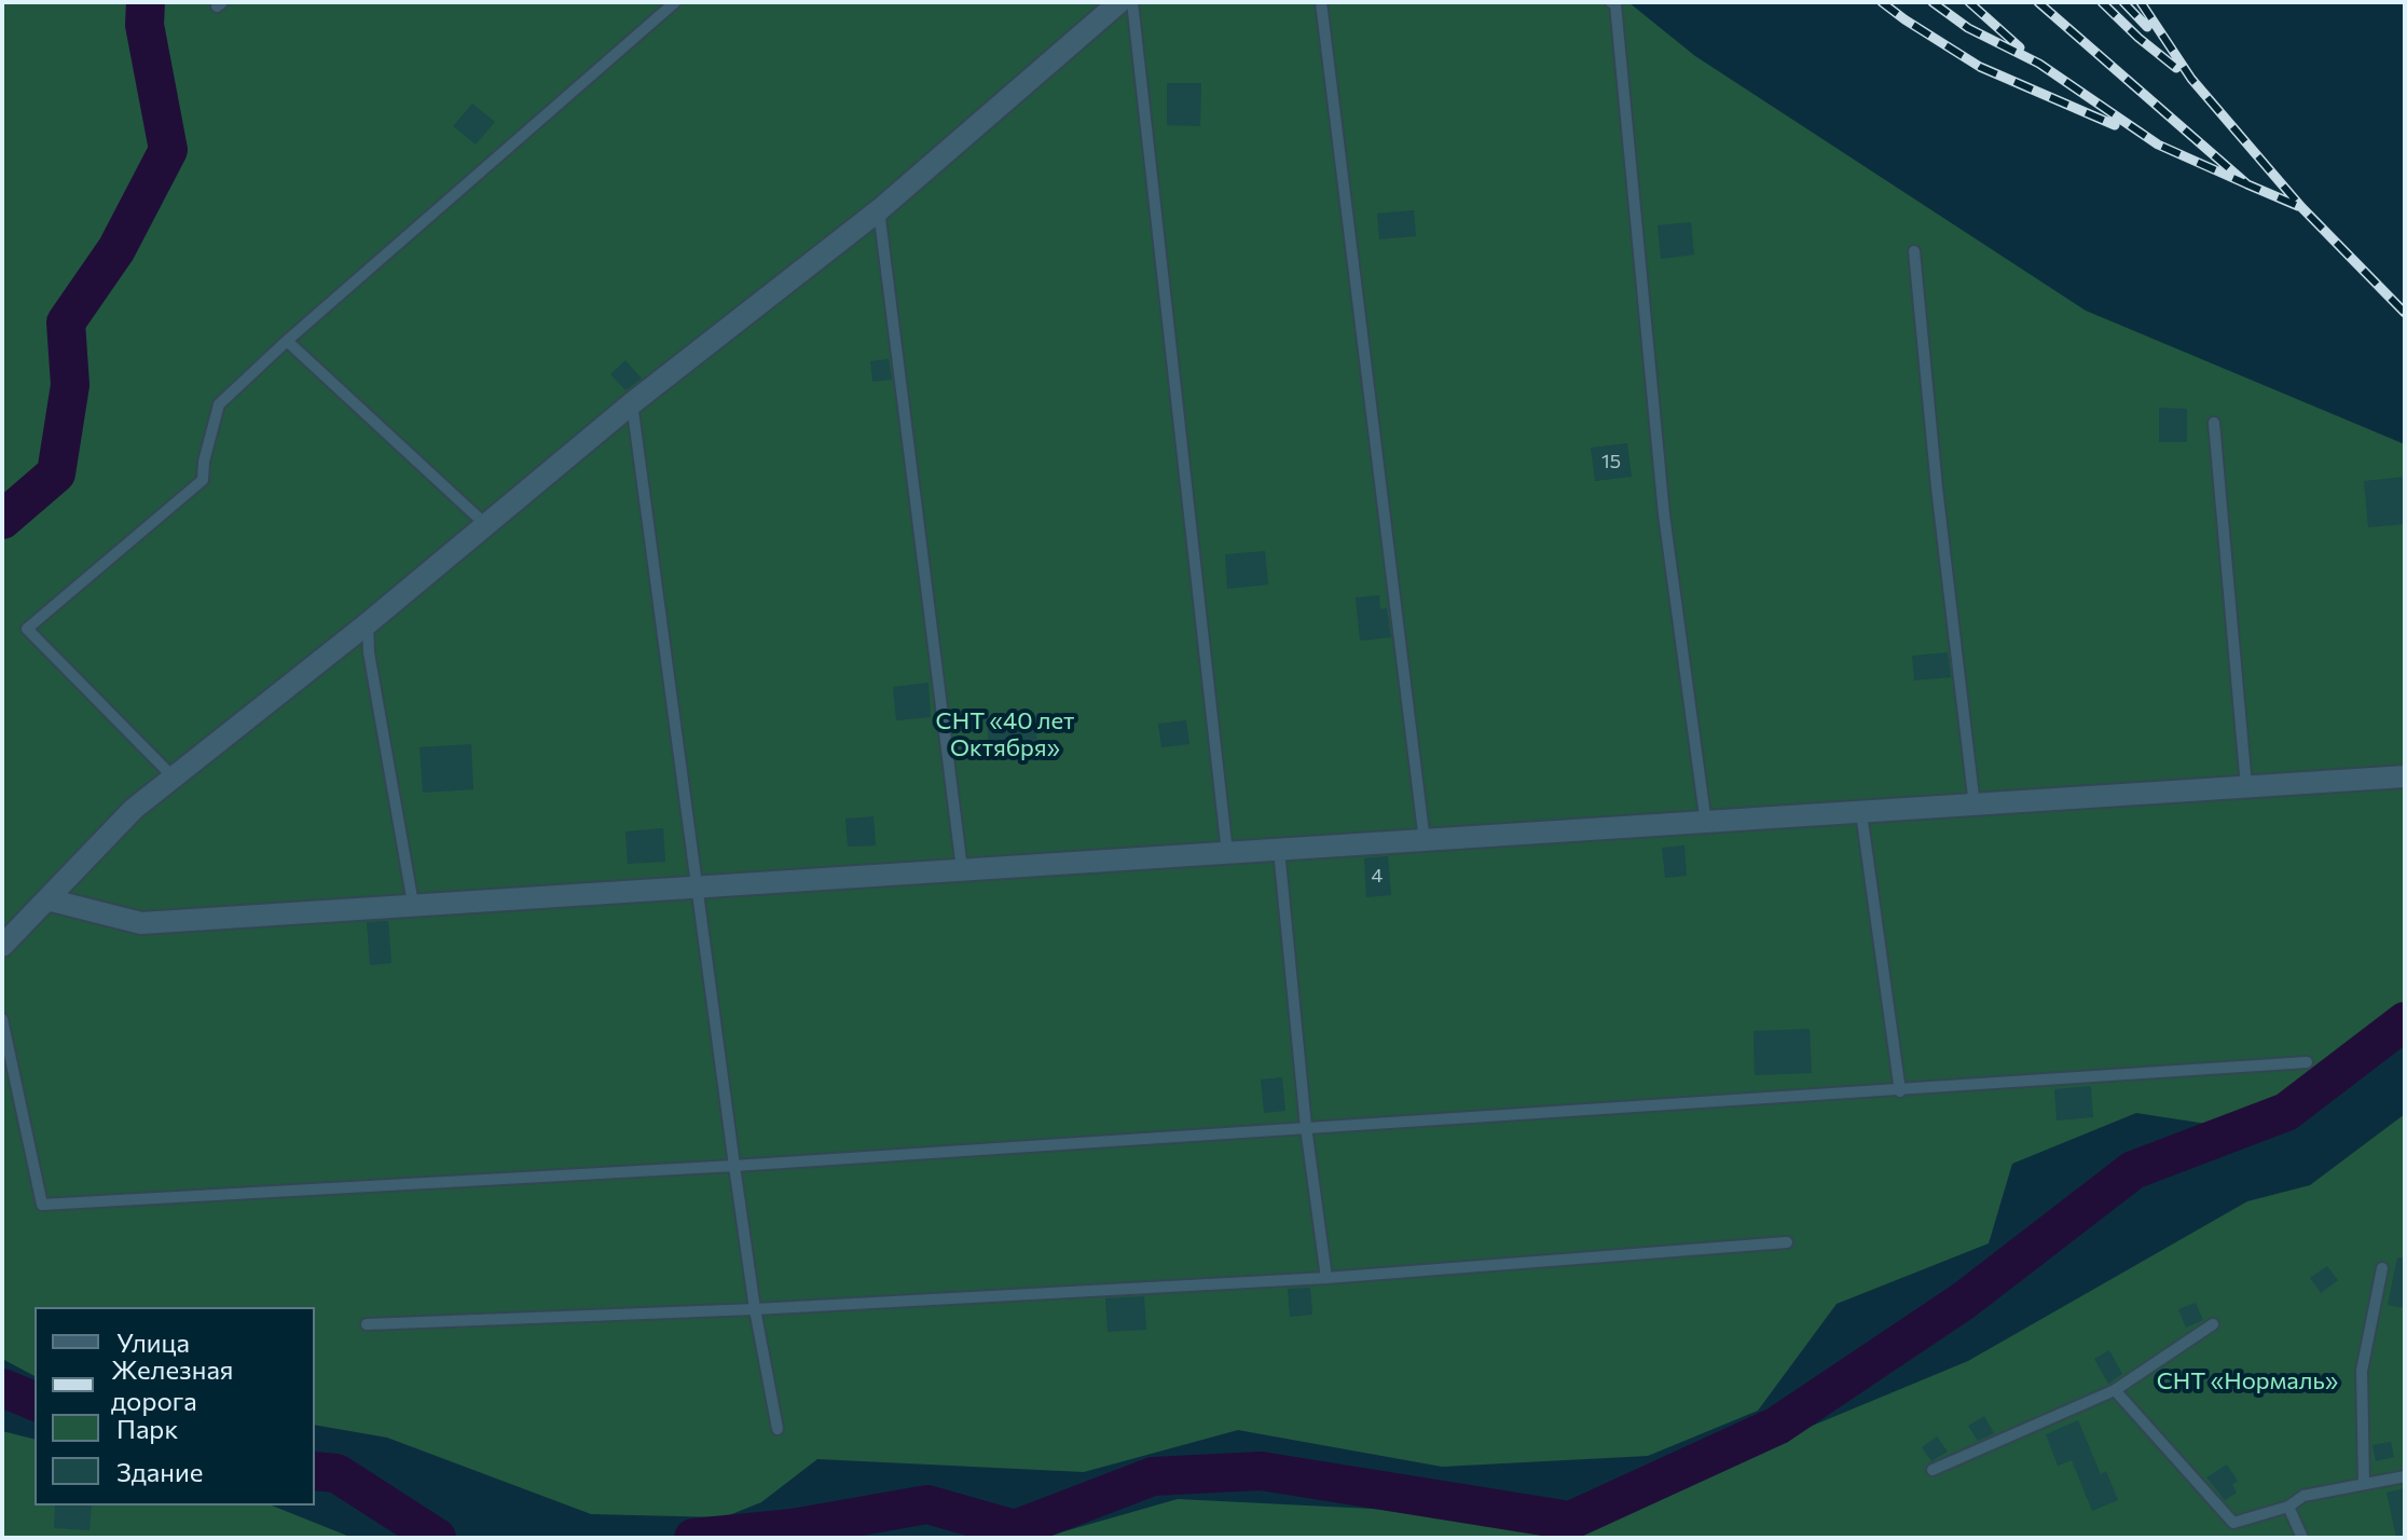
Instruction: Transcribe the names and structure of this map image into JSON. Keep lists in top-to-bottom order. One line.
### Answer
{"parks":["СНТ «40 лет Октября»","СНТ «Нормаль»"],"house_numbers":["15","4"],"legend":["Улица","Железная дорога","Парк","Здание"]}
